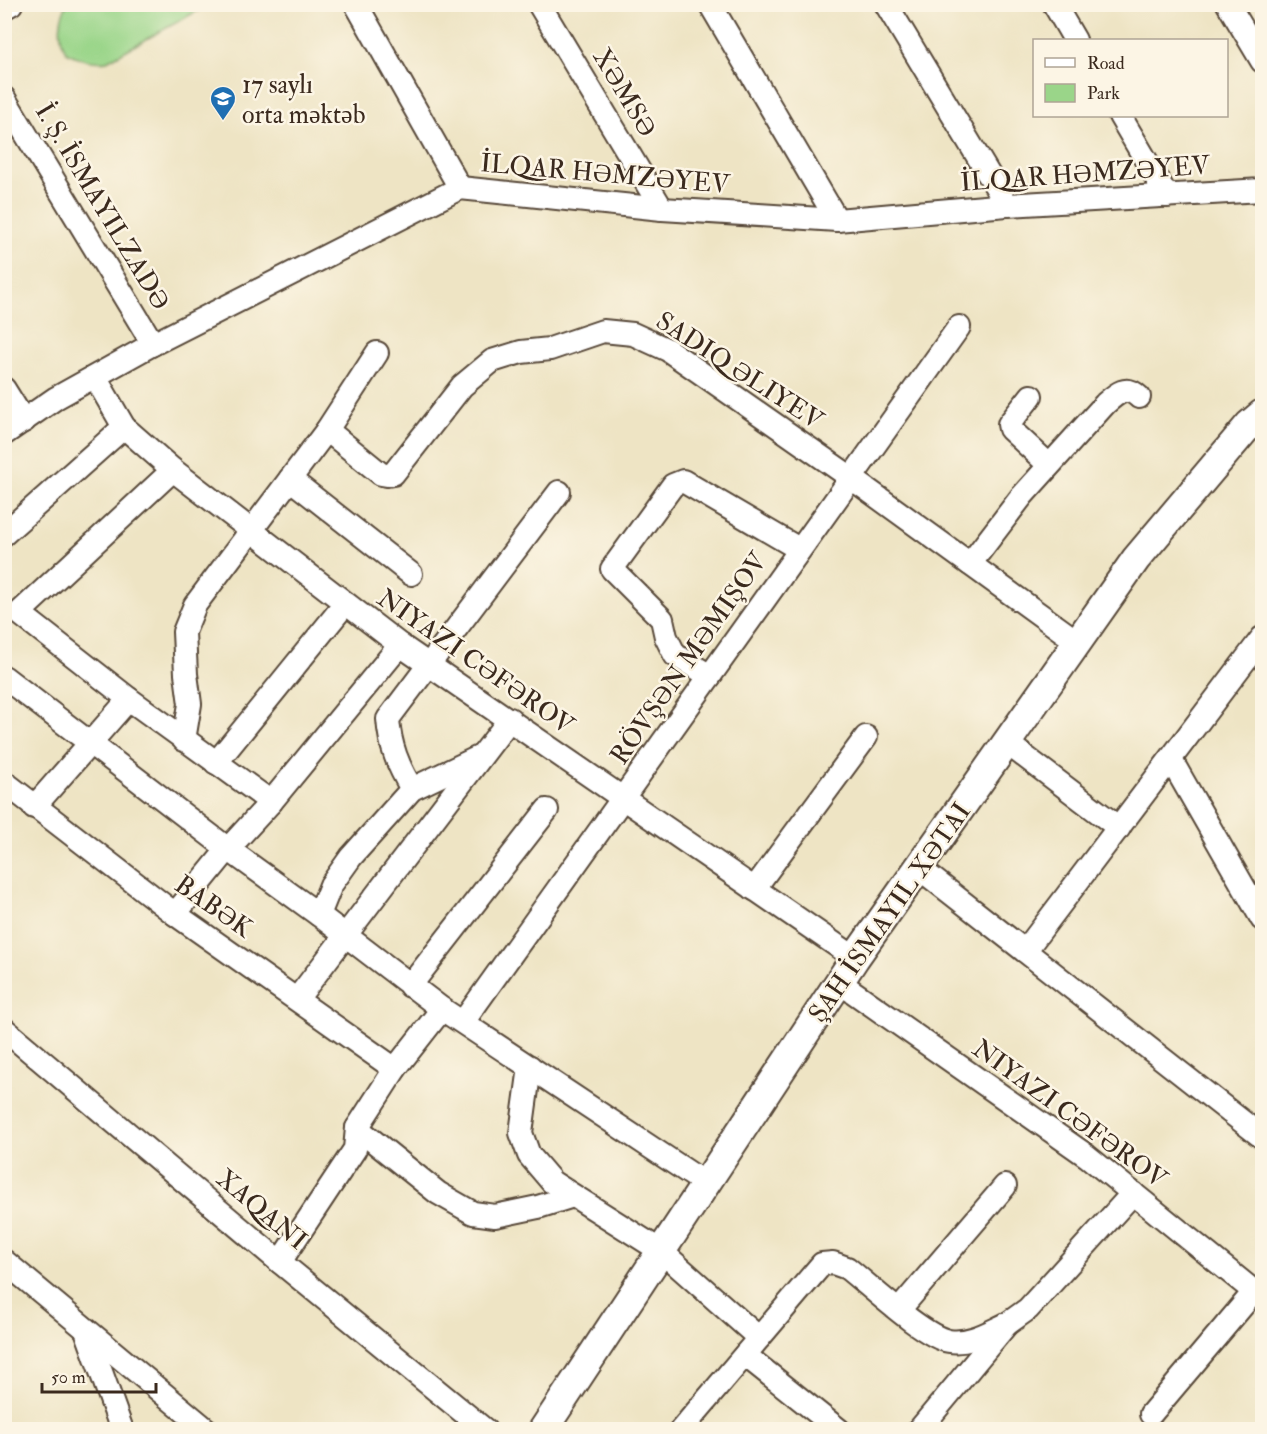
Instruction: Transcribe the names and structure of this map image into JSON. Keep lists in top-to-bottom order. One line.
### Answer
{"streets":{"street":["XƏMSƏ","İLQAR HƏMZƏYEV","RÖVŞƏN MƏMIŞOV","NIYAZI CƏFƏROV","BABƏK","XAQANI"]},"crossings":[["XƏMSƏ","İLQAR HƏMZƏYEV"],["İLQAR HƏMZƏYEV","NIYAZI CƏFƏROV"],["RÖVŞƏN MƏMIŞOV","NIYAZI CƏFƏROV"]],"places":{"school or university":["17 saylı orta məktəb"]},"legend":["Road","Park"],"scale_bar":"50 m"}
